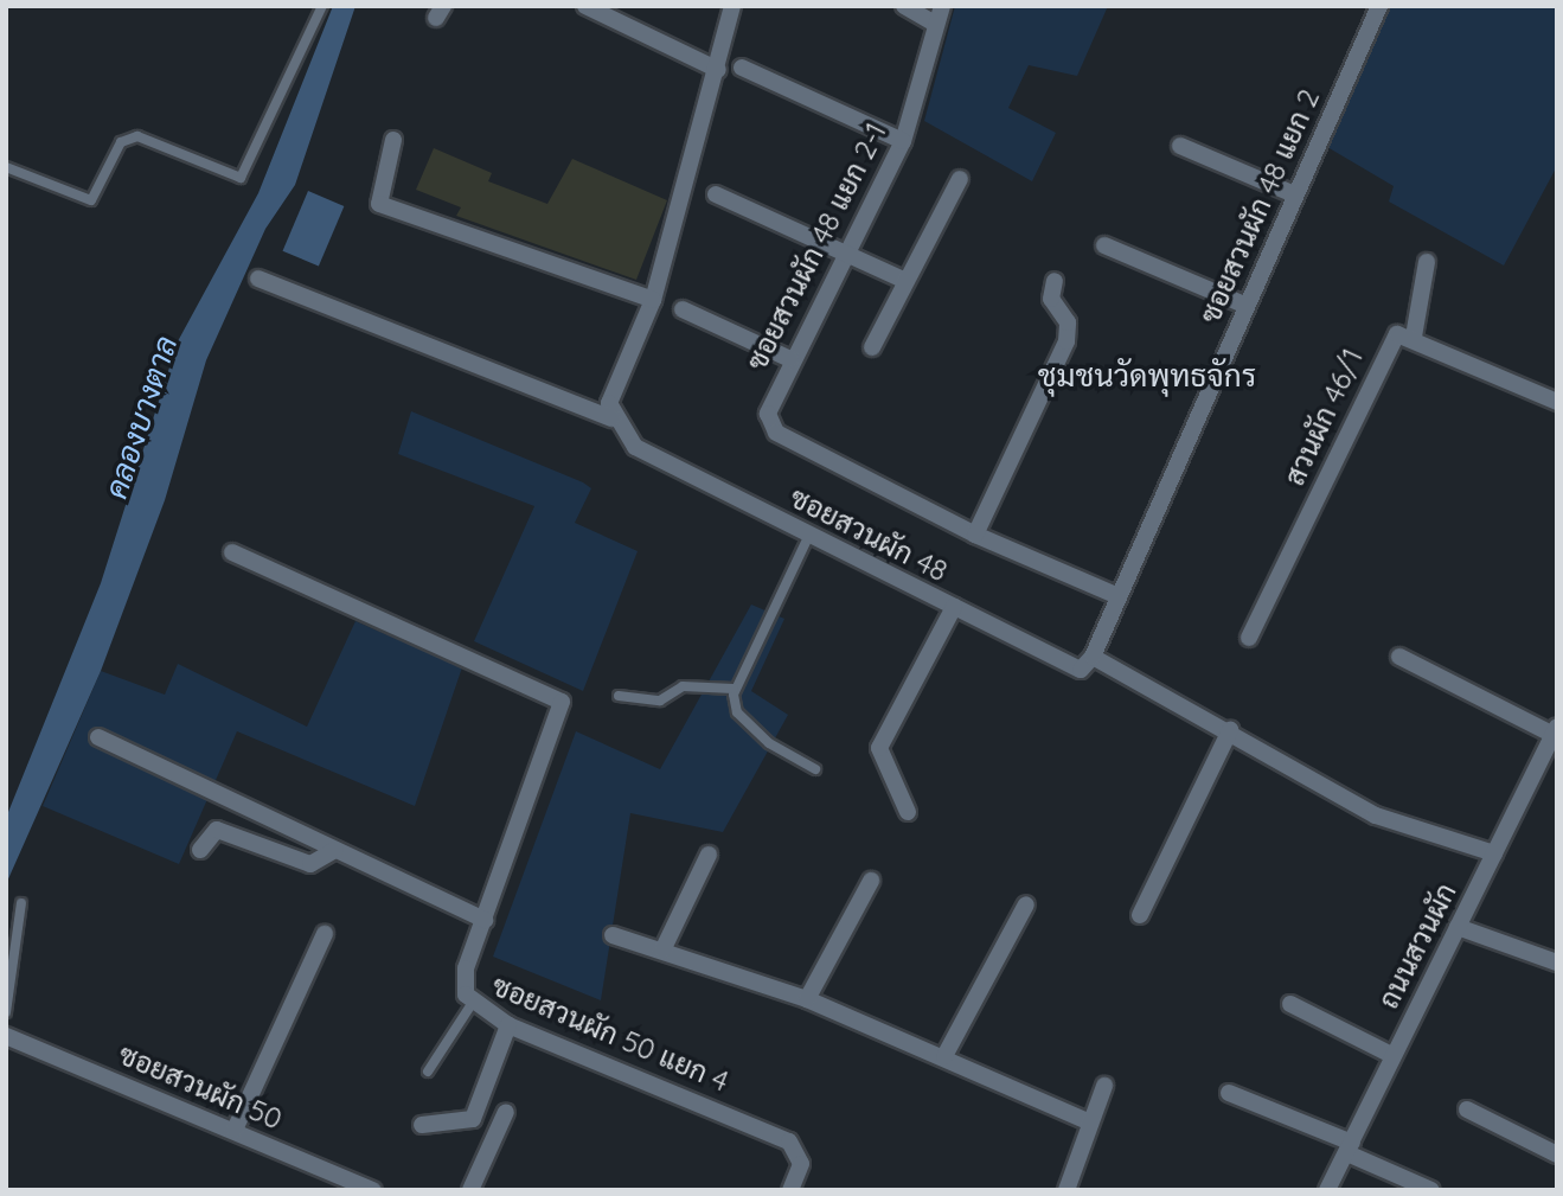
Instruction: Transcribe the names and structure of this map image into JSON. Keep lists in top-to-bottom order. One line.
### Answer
{"streets":{"street":["ซอยสวนผัก 48 แยก 2","ซอยสวนผัก 48 แยก 2-1","สวนผัก 46/1","ซอยสวนผัก 48","ถนนสวนผัก","ซอยสวนผัก 50 แยก 4","ซอยสวนผัก 50"]},"crossings":[["ซอยสวนผัก 48 แยก 2","ซอยสวนผัก 48 แยก 2-1"],["ซอยสวนผัก 48 แยก 2","ซอยสวนผัก 48"]],"districts":["ชุมชนวัดพุทธจักร"],"water":["คลองบางตาล"]}
